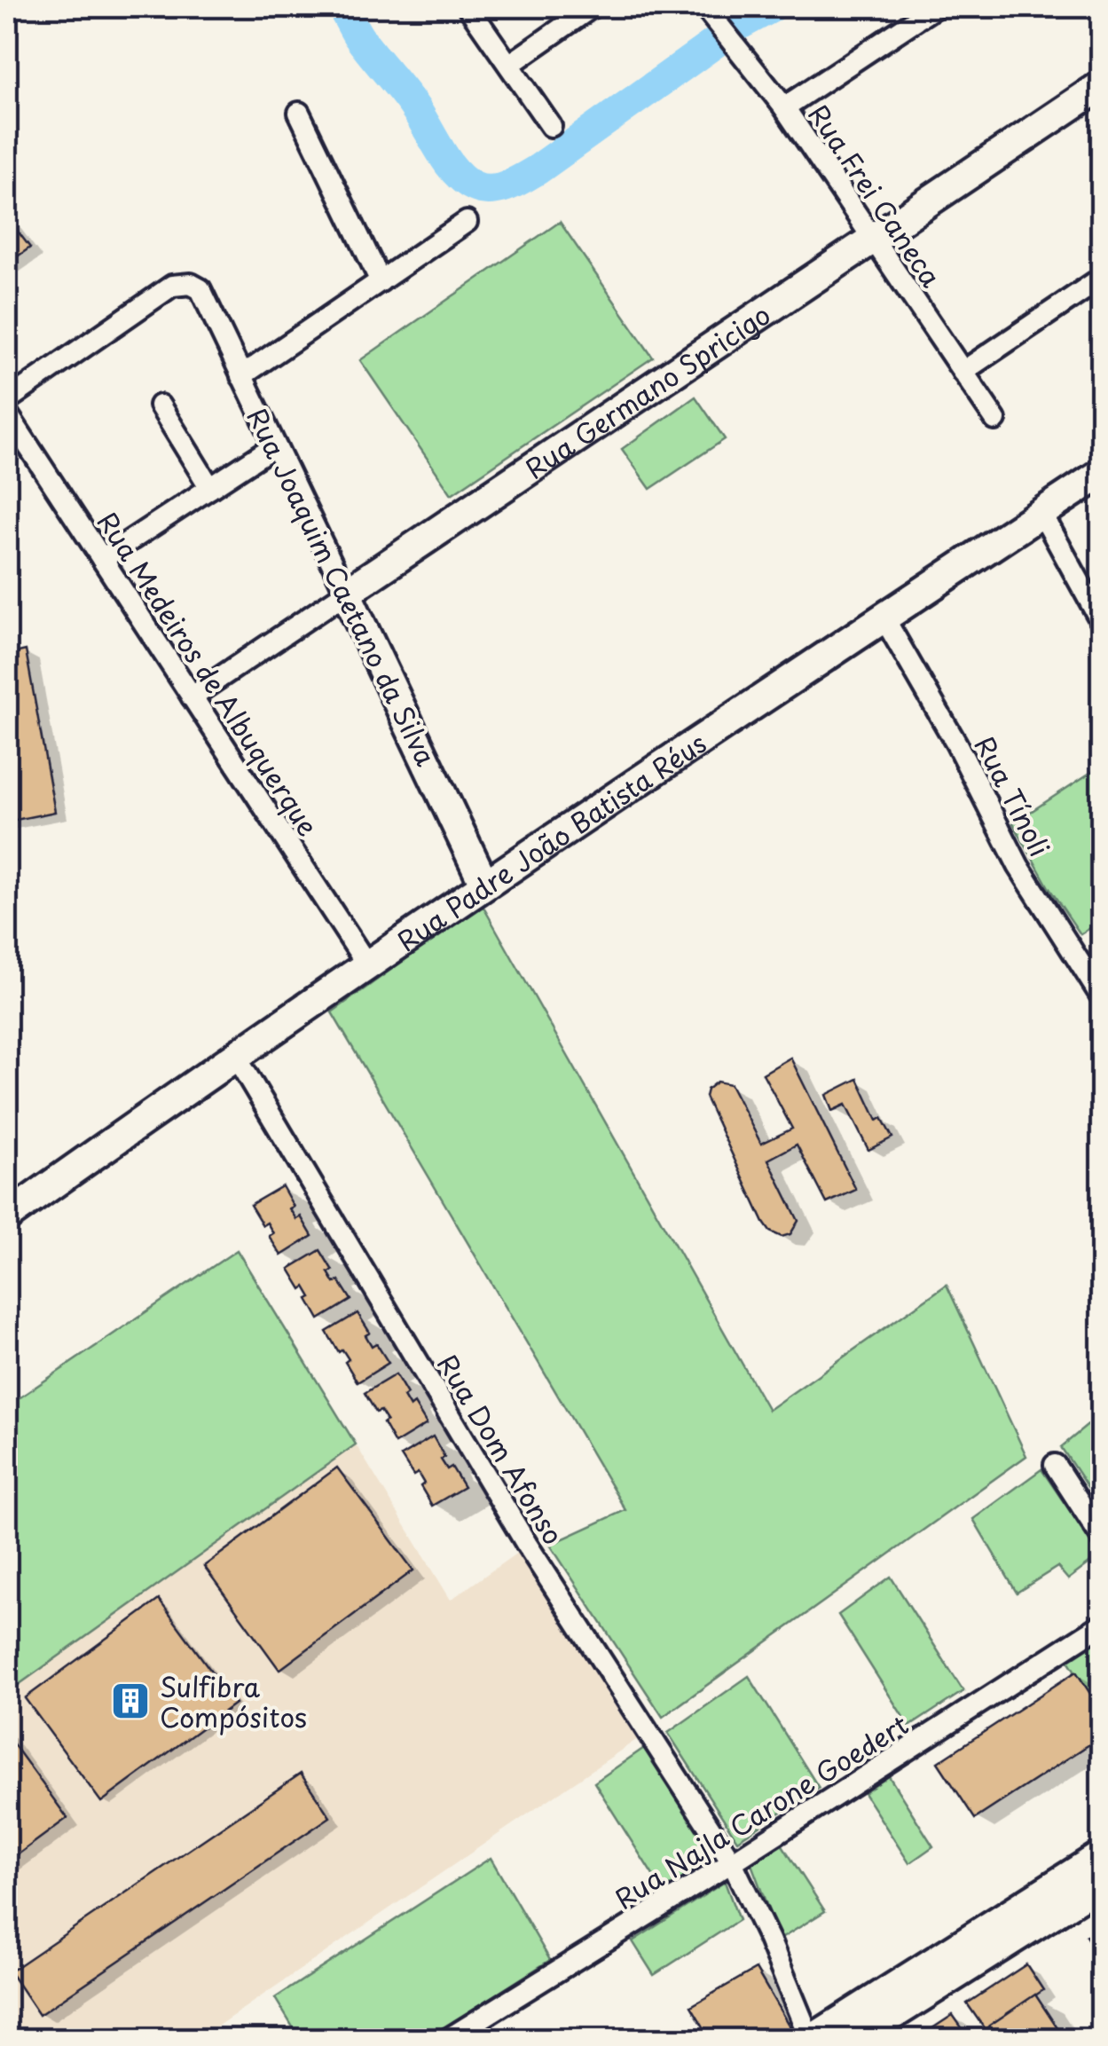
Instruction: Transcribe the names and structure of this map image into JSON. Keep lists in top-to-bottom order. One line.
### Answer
{"streets":{"main road":["Rua Germano Spricigo","Rua Joaquim Caetano da Silva","Rua Padre João Batista Réus"],"street":["Rua Frei Caneca","Rua Medeiros de Albuquerque","Rua Tínoli","Rua Dom Afonso","Rua Najla Carone Goedert"]},"crossings":[["Rua Frei Caneca","Rua Germano Spricigo"],["Rua Germano Spricigo","Rua Joaquim Caetano da Silva"],["Rua Germano Spricigo","Rua Medeiros de Albuquerque"],["Rua Joaquim Caetano da Silva","Rua Padre João Batista Réus"],["Rua Medeiros de Albuquerque","Rua Padre João Batista Réus"],["Rua Tínoli","Rua Padre João Batista Réus"],["Rua Padre João Batista Réus","Rua Dom Afonso"],["Rua Dom Afonso","Rua Najla Carone Goedert"]],"places":{"building":["Sulfibra Compósitos"]}}
